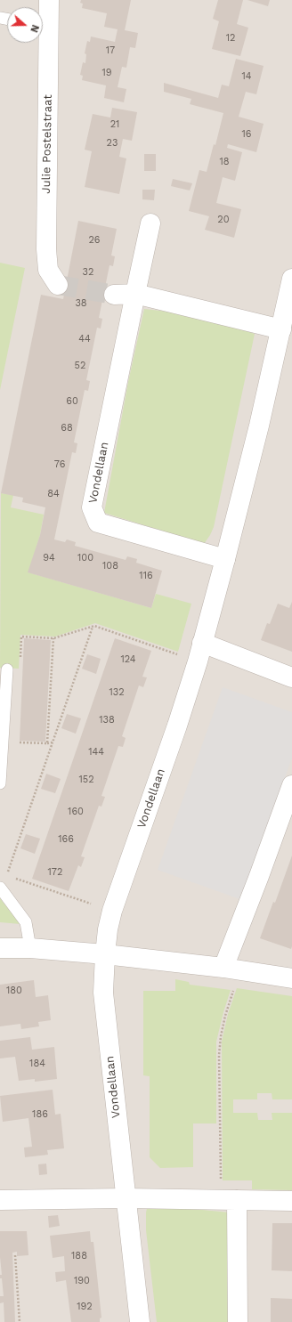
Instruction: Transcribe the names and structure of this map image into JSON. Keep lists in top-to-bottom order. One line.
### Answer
{"streets":{"street":["Julie Postelstraat","Vondellaan"]},"house_numbers":["12","17","19","14","21","16","23","18","20","26","32","38","44","52","60","68","76","84","94","100","108","116","124","132","138","144","152","160","166","172","180","184","186","188","190","192"],"north":"right"}
